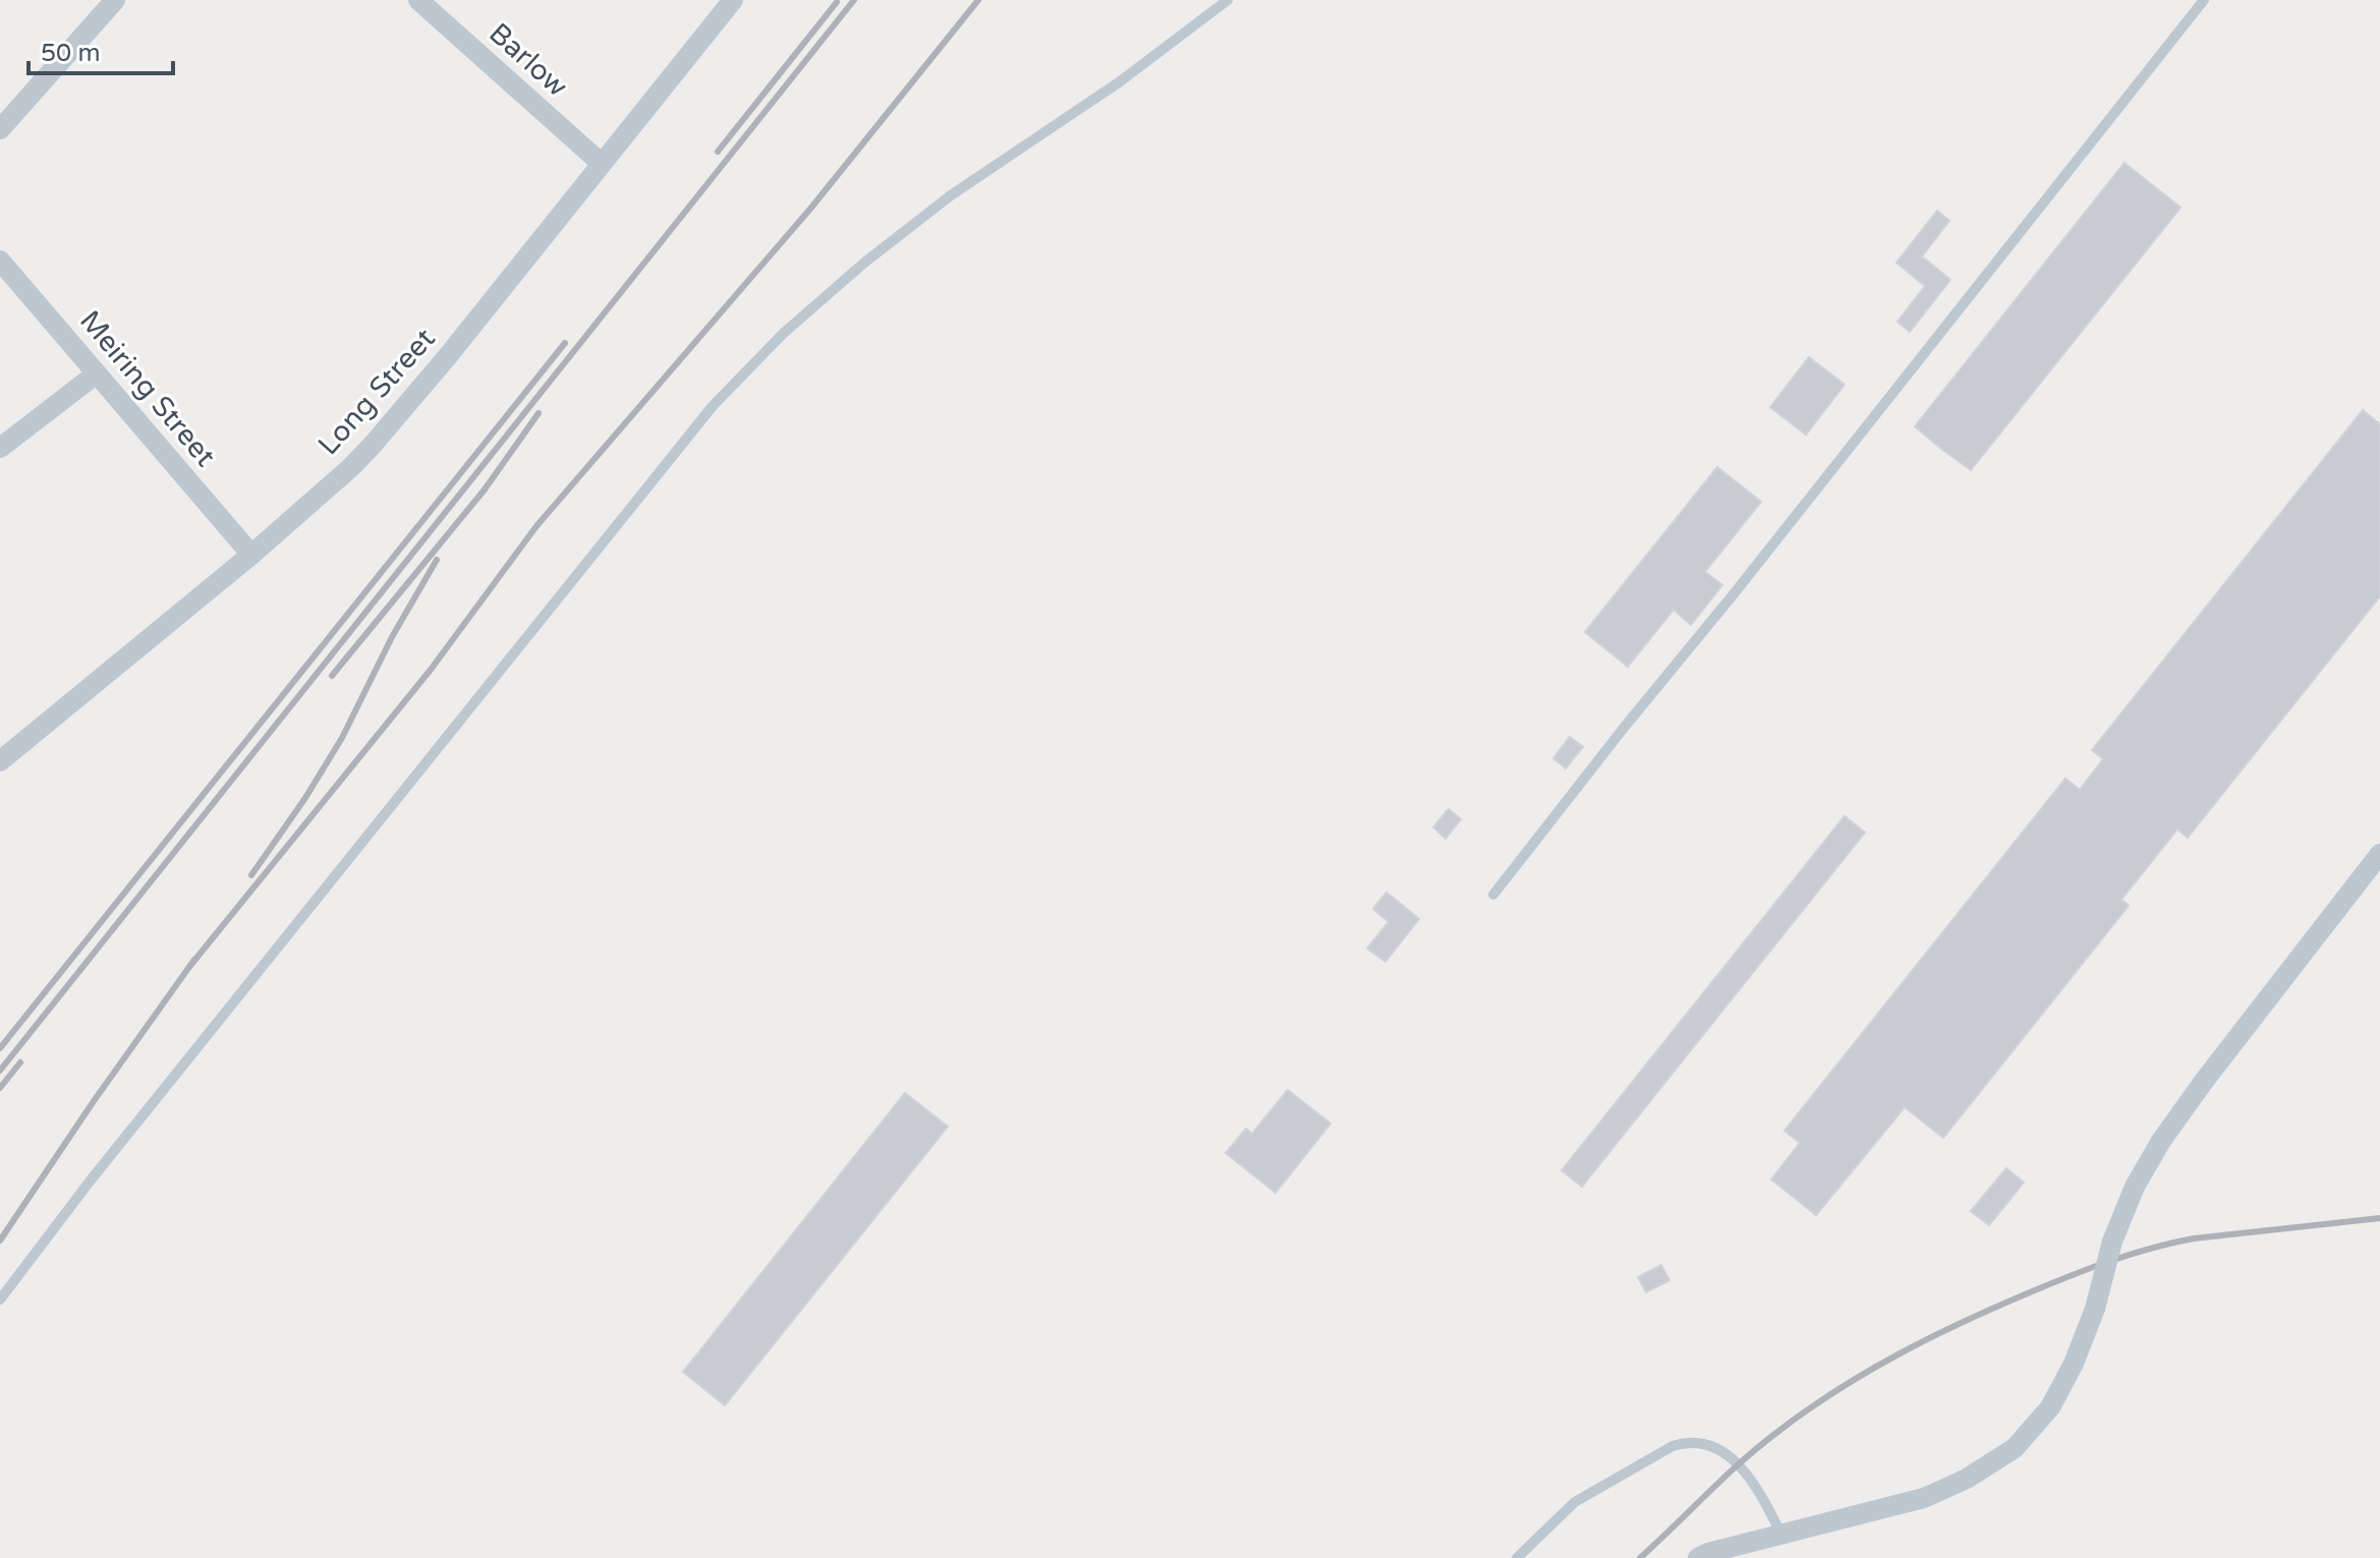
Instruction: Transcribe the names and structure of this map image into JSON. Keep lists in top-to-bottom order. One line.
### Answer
{"streets":{"street":["Barlow","Meiring Street","Long Street"]},"crossings":[["Barlow","Long Street"],["Meiring Street","Long Street"]],"scale_bar":"50 m"}
